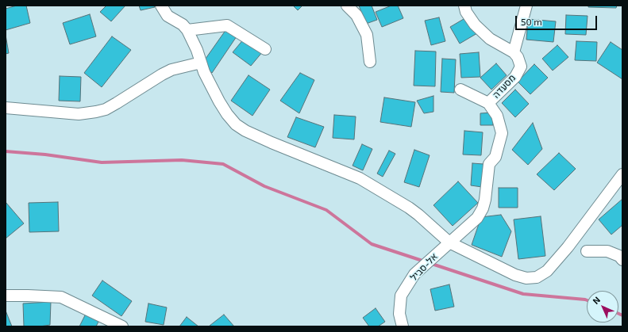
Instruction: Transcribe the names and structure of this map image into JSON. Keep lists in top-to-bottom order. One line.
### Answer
{"streets":{"street":["מסעדה","אל-סביל"]},"crossings":[["מסעדה","אל-סביל"]],"scale_bar":"50 m","north":"top left"}
